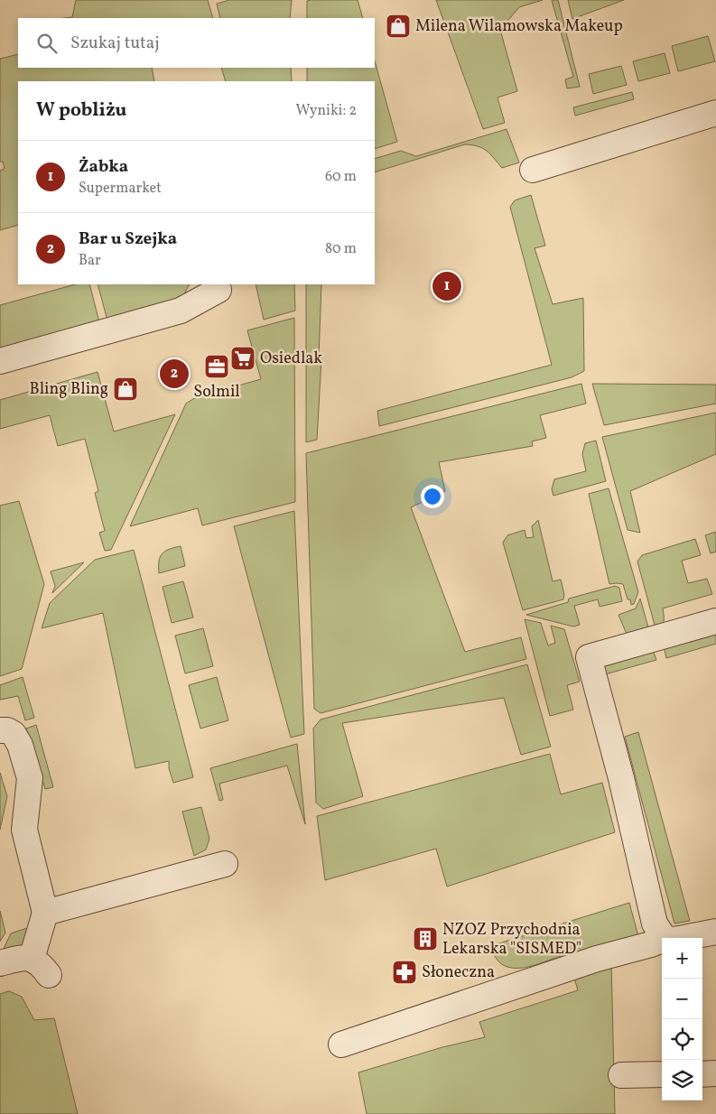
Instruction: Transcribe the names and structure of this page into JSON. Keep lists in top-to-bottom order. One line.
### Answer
{"places":{"shop":["Milena Wilamowska Makeup","Bling Bling"],"supermarket":["Osiedlak"],"office":["Solmil"],"building":["NZOZ Przychodnia Lekarska \"SISMED\""],"pharmacy":["Słoneczna"]},"page":{"search":"Szukaj tutaj","heading":["W pobliżu","Wyniki: 2"],"list":[{"mark":"1","name":"Żabka","note":"Supermarket","value":"60 m"},{"mark":"2","name":"Bar u Szejka","note":"Bar","value":"80 m"}],"pins":["1","2"],"map_buttons":["+","−"]}}
